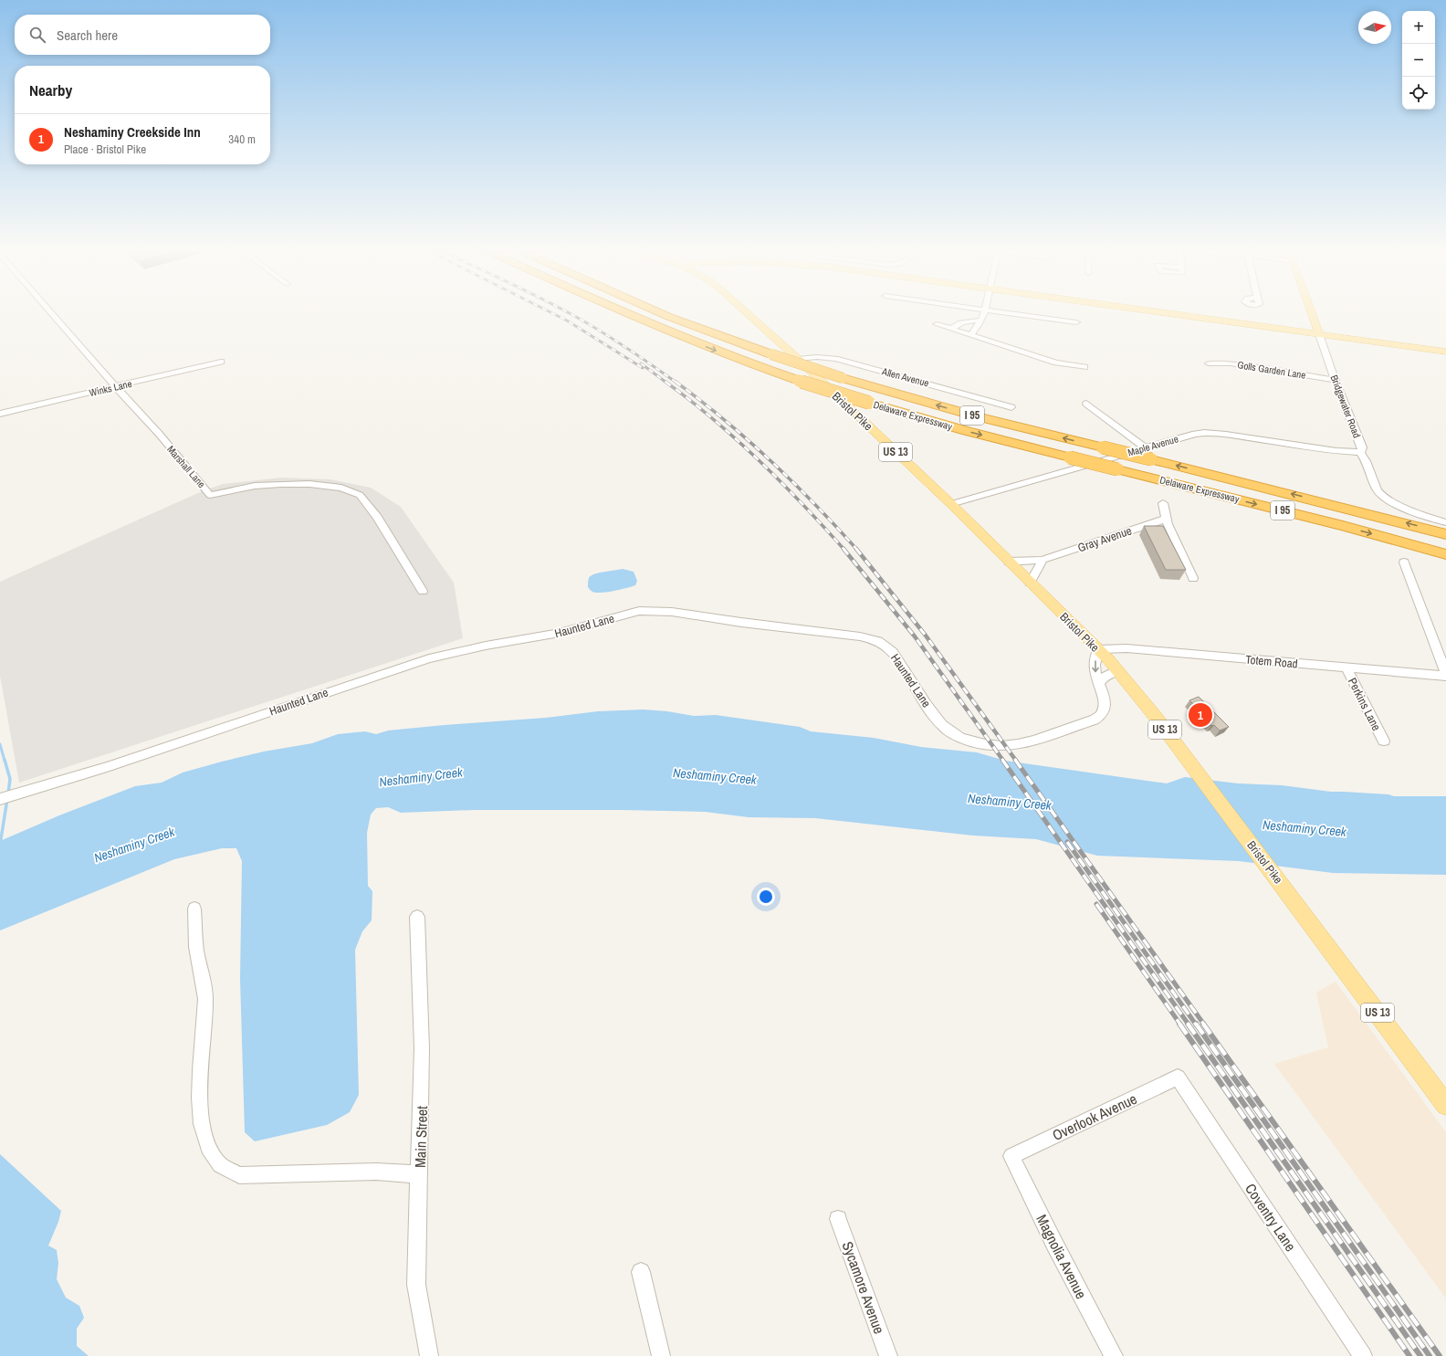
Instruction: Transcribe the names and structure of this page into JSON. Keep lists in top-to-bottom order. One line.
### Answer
{"streets":{"highway":["Delaware Expressway","I 95"],"main road":["Bridgewater Road","Bristol Pike","US 13"],"street":["Golls Garden Lane","Allen Avenue","Winks Lane","Maple Avenue","Marshall Lane","Gray Avenue","Haunted Lane","Totem Road","Perkins Lane","Overlook Avenue","Main Street","Coventry Lane","Magnolia Avenue","Sycamore Avenue"]},"crossings":[["Golls Garden Lane","Bridgewater Road"],["Allen Avenue","Bristol Pike"],["Winks Lane","Marshall Lane"],["Bridgewater Road","Maple Avenue"],["Bristol Pike","Maple Avenue"],["Bristol Pike","Gray Avenue"],["Bristol Pike","Haunted Lane"],["Bristol Pike","Totem Road"],["Delaware Expressway","Maple Avenue"],["Haunted Lane","Totem Road"],["Totem Road","Perkins Lane"],["Overlook Avenue","Coventry Lane"],["Overlook Avenue","Magnolia Avenue"]],"water":["Neshaminy Creek"],"north":"right","page":{"map_buttons":["+","−"],"search":"Search here","heading":"Nearby","list":[{"mark":"1","name":"Neshaminy Creekside Inn","note":"Place · Bristol Pike","value":"340 m"}],"pins":"1"}}
